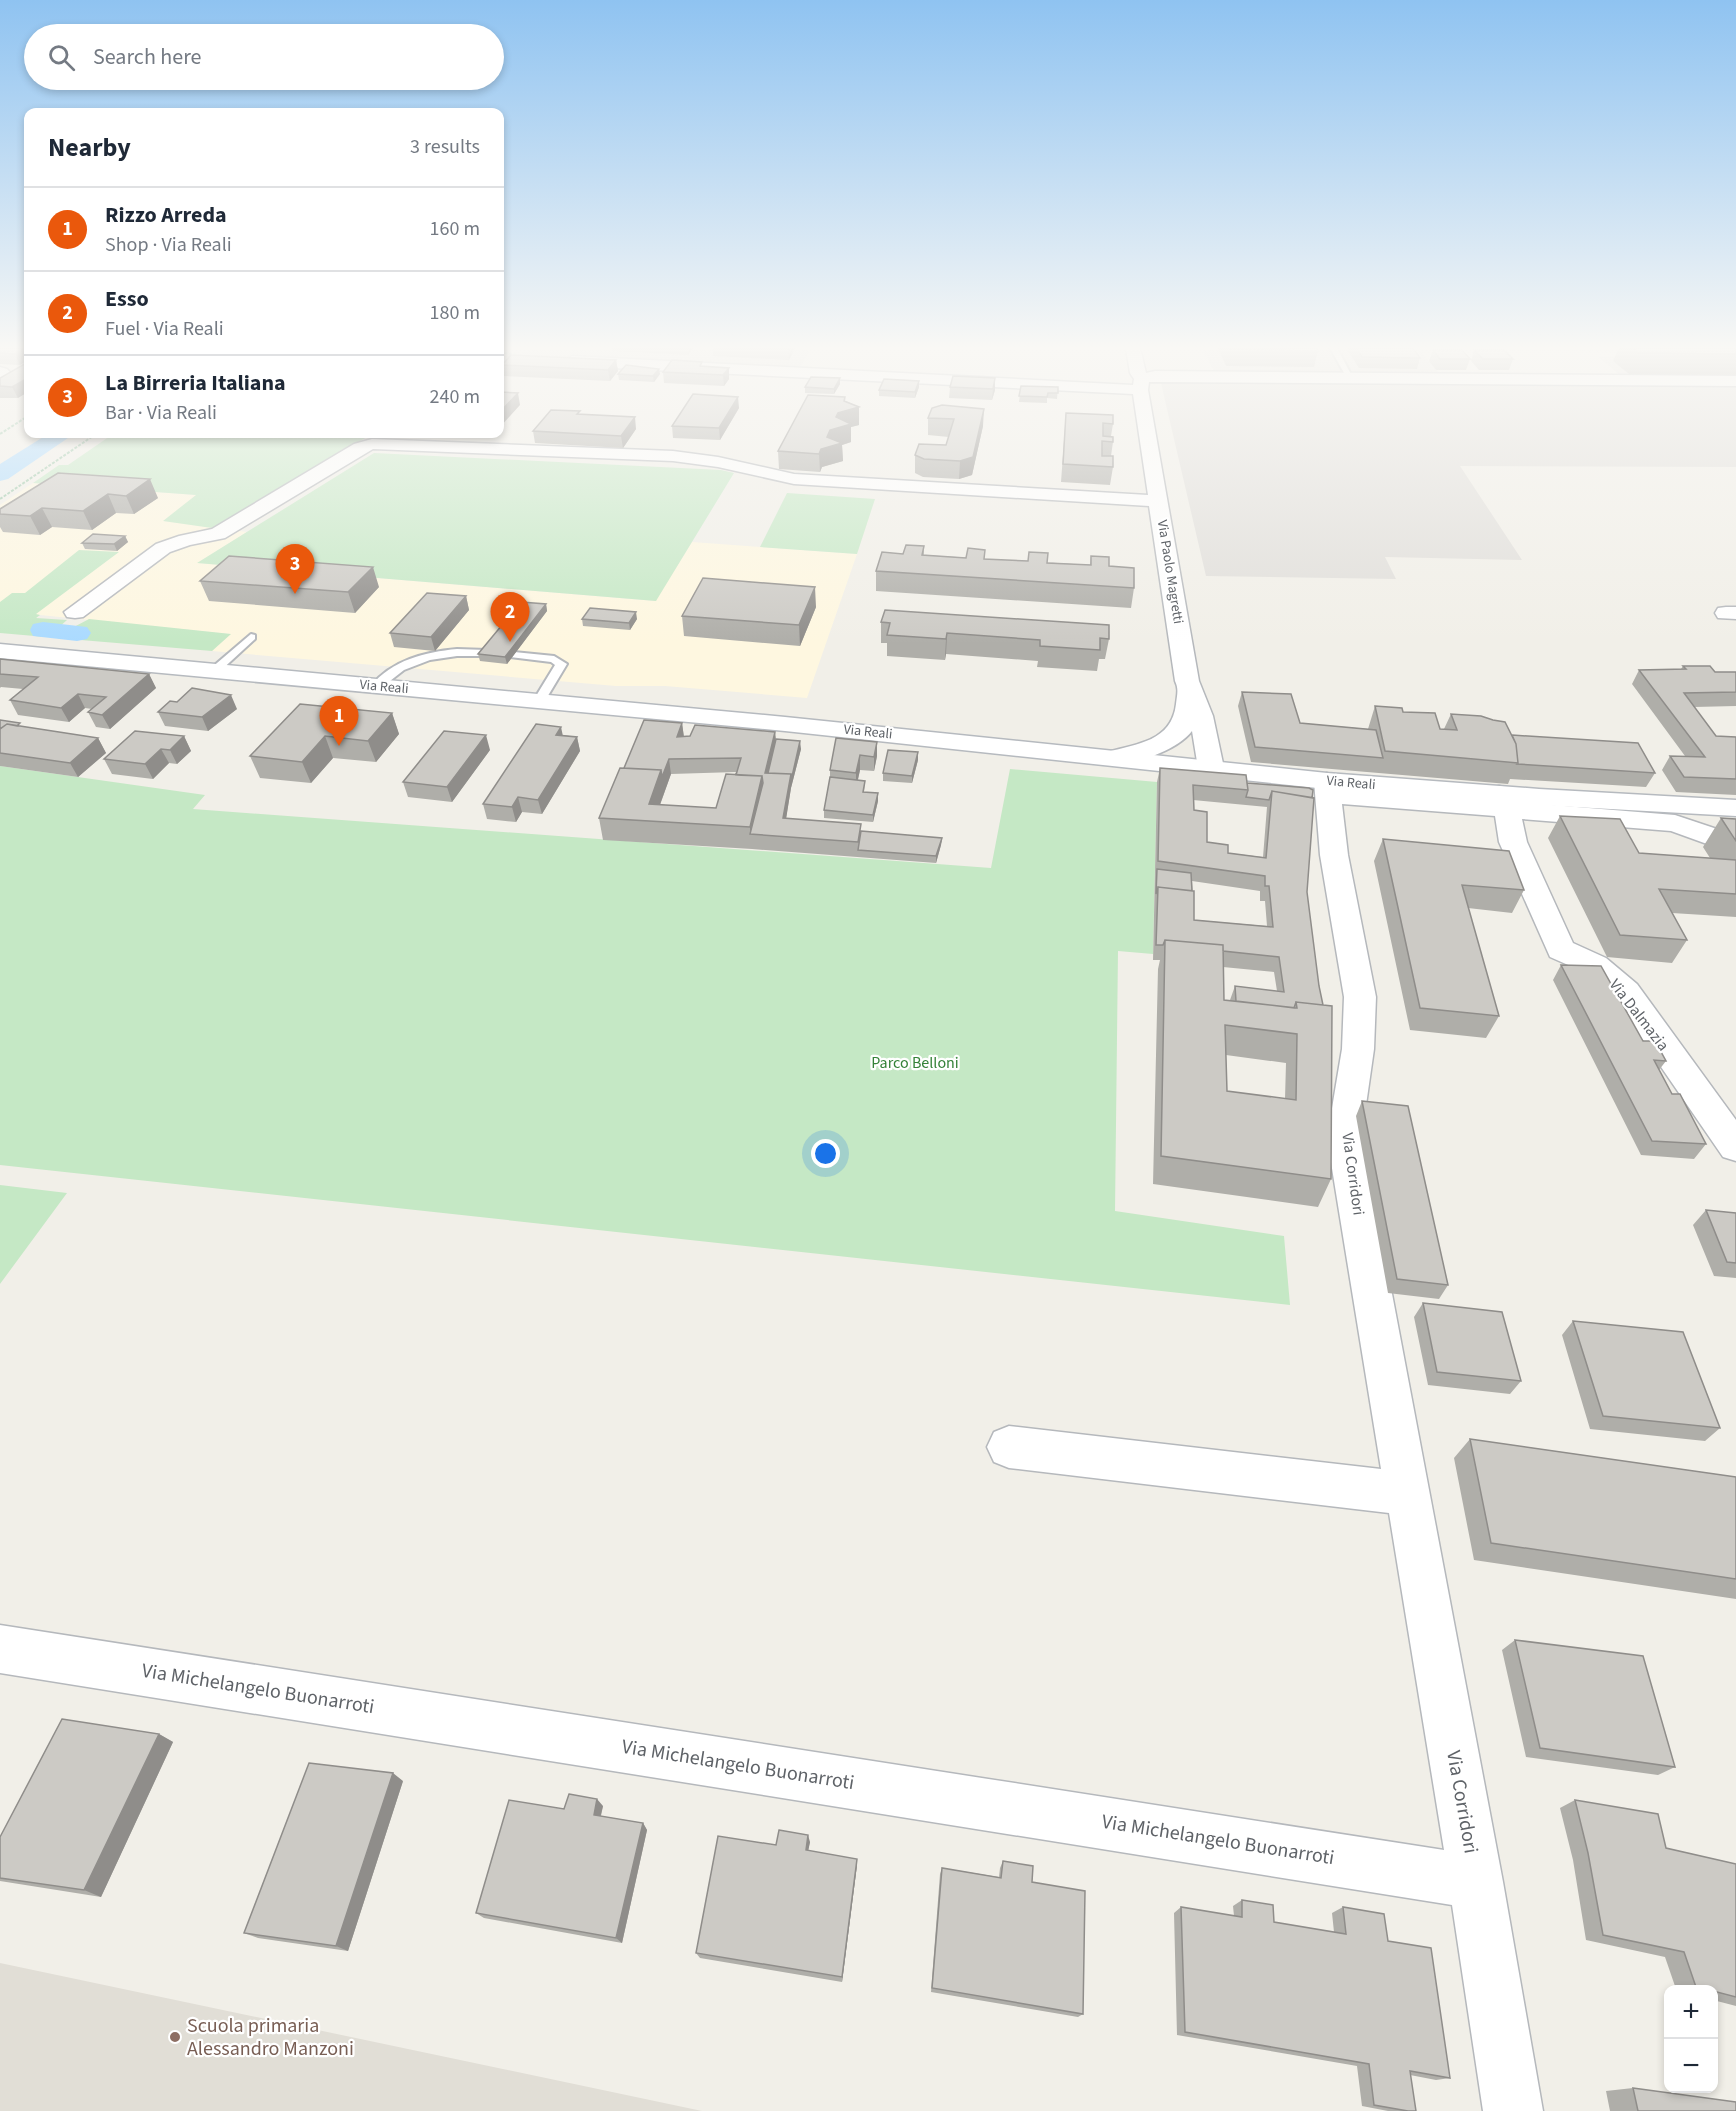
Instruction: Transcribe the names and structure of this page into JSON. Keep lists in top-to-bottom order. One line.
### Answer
{"streets":{"street":["Via Paolo Magretti","Via Reali","Via Dalmazia","Via Corridori","Via Michelangelo Buonarroti"]},"crossings":[["Via Paolo Magretti","Via Reali"],["Via Reali","Via Dalmazia"],["Via Reali","Via Corridori"],["Via Corridori","Via Michelangelo Buonarroti"]],"parks":["Parco Belloni"],"places":["Scuola primaria Alessandro Manzoni"],"page":{"search":"Search here","heading":["Nearby","3 results"],"list":[{"mark":"1","name":"Rizzo Arreda","note":"Shop · Via Reali","value":"160 m"},{"mark":"2","name":"Esso","note":"Fuel · Via Reali","value":"180 m"},{"mark":"3","name":"La Birreria Italiana","note":"Bar · Via Reali","value":"240 m"}],"pins":["3","2","1"],"map_buttons":["+","−"]}}
